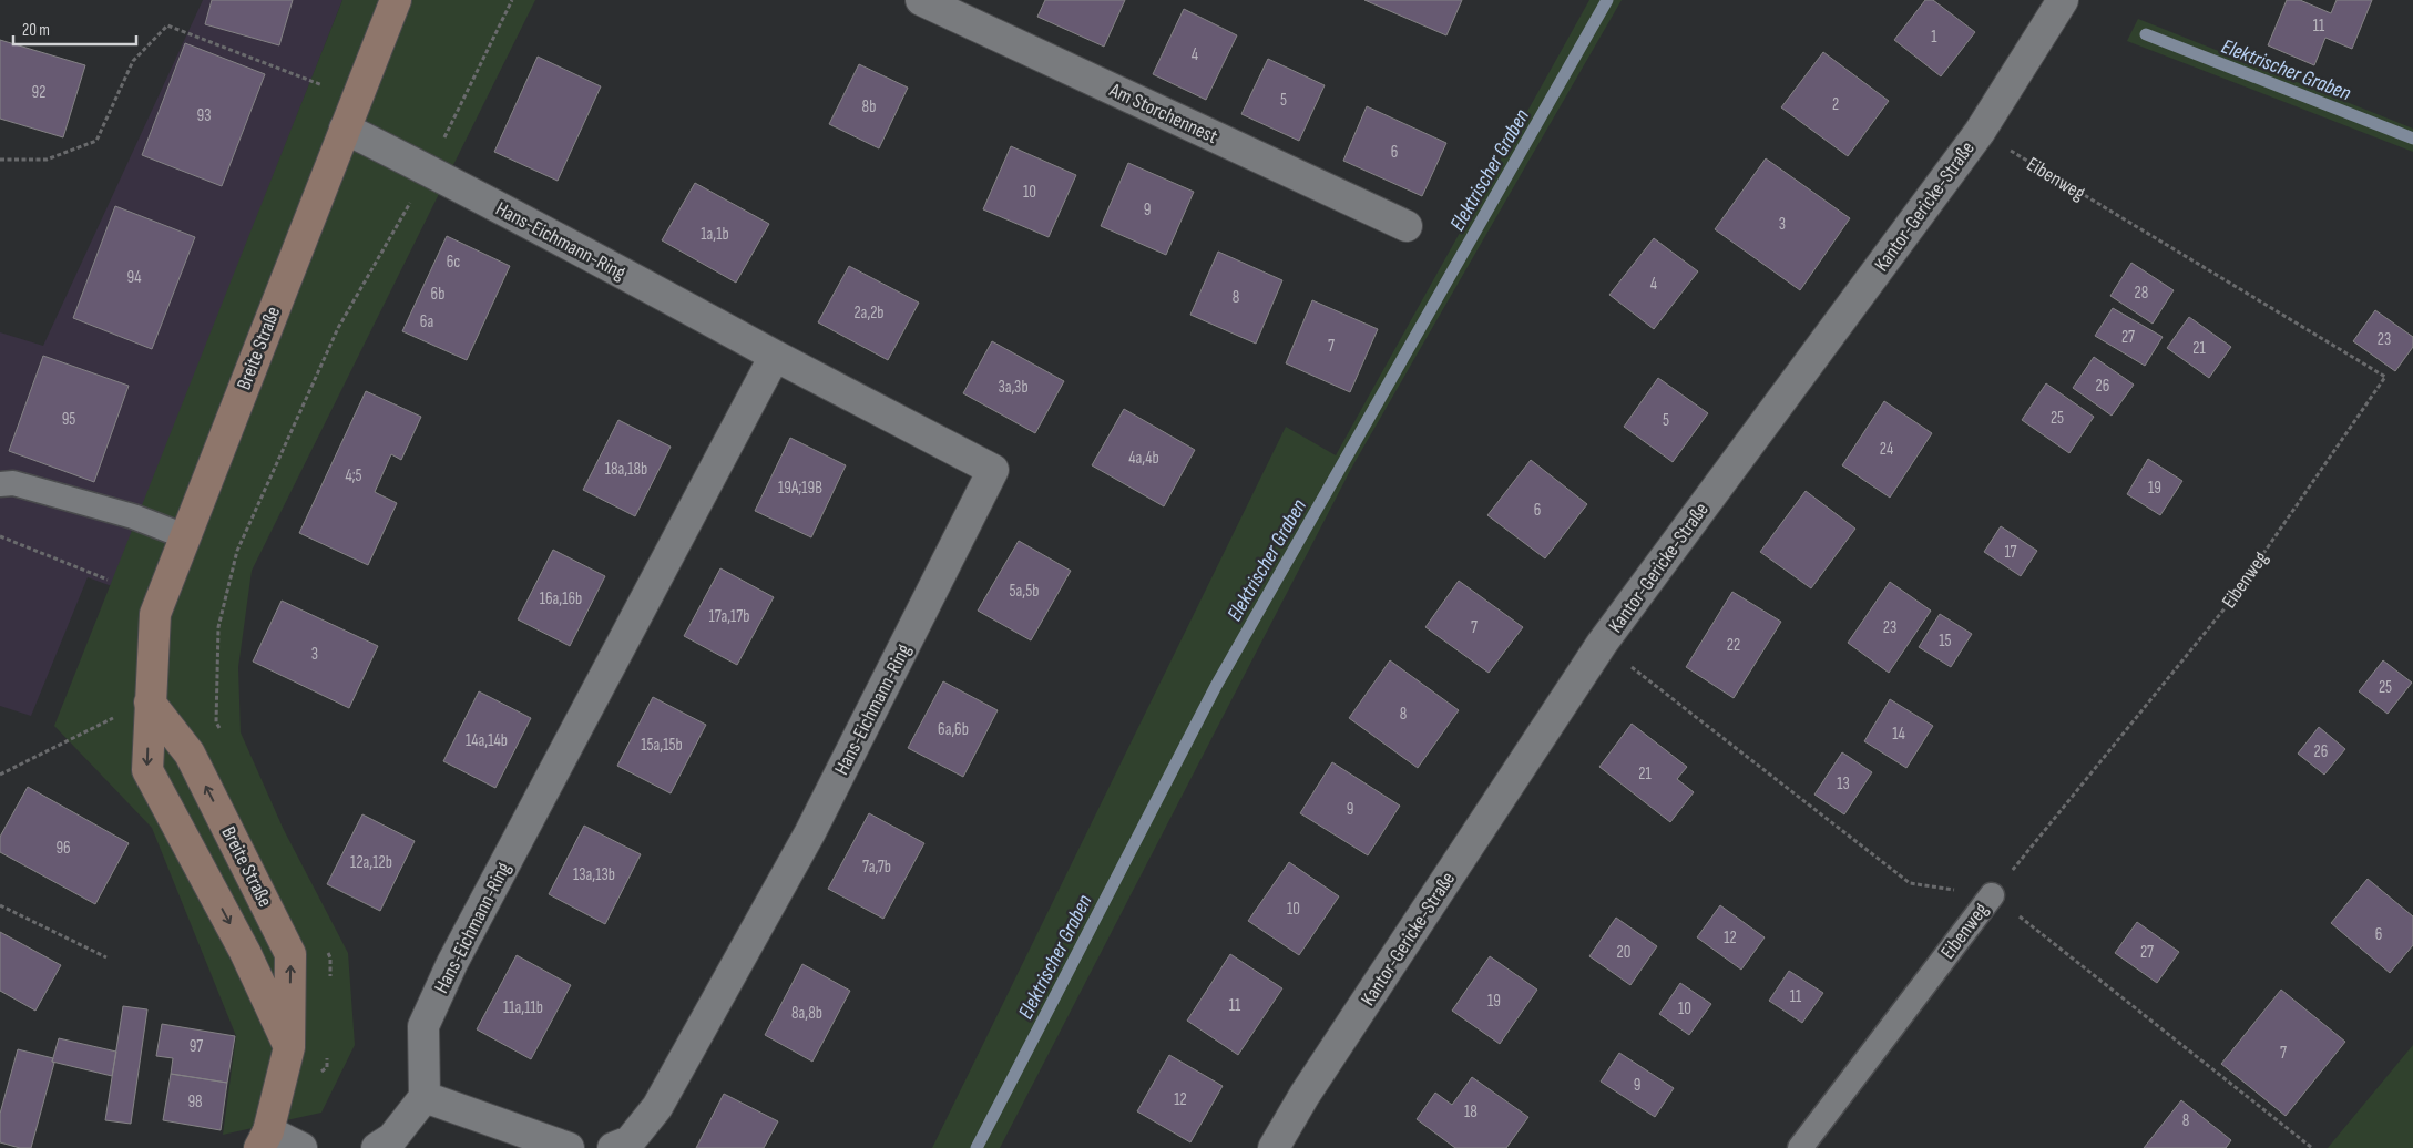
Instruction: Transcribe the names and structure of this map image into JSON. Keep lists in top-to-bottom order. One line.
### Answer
{"streets":{"main road":["Breite Straße"],"street":["Am Storchennest","Kantor-Gericke-Straße","Hans-Eichmann-Ring"],"lane":["Eibenweg"]},"crossings":[["Eibenweg","Kantor-Gericke-Straße"],["Hans-Eichmann-Ring","Breite Straße"]],"water":["Elektrischer Graben"],"house_numbers":["11","1","4","92","5","2","8b","93","6","10","9","3","1a,1b","6c","94","4","28","6b","8","2a,2b","6a","27","23","7","21","26","3a,3b","25","95","5","24","4a,4b","18a,18b","4;5","19A;19B","19","6","17","5a,5b","16a,16b","17a,17b","7","23","15","22","3","25","8","6a,6b","14","14a,14b","15a,15b","26","21","13","9","96","12a,12b","7a,7b","13a,13b","10","6","12","20","27","11","19","11","11a,11b","10","8a,8b","97","7","9","12","98","18","8"],"scale_bar":"20 m"}
